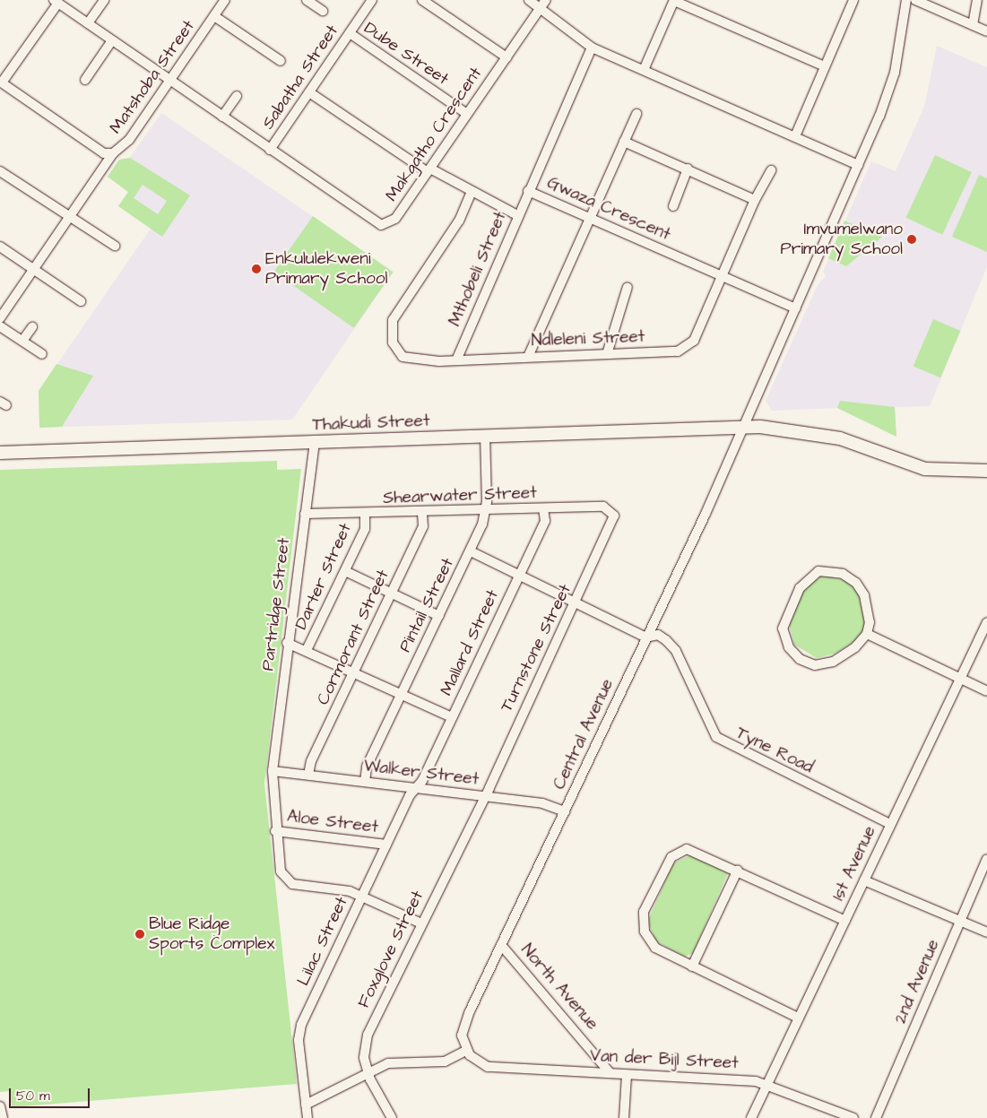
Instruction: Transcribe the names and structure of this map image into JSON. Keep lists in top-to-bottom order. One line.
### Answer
{"streets":{"street":["Dube Street","Matshoba Street","Sabatha Street","Makgatho Crescent","Gwaza Crescent","Mthobeli Street","Ndleleni Street","Thakudi Street","Shearwater Street","Darter Street","Partridge Street","Pintail Street","Cormorant Street","Mallard Street","Turnstone Street","Central Avenue","Tyne Road","Walker Street","Aloe Street","1st Avenue","Lilac Street","Foxglove Street","2nd Avenue","North Avenue","Van der Bijl Street"]},"crossings":[["Dube Street","Sabatha Street"],["Dube Street","Makgatho Crescent"],["Matshoba Street","Makgatho Crescent"],["Sabatha Street","Makgatho Crescent"],["Gwaza Crescent","Mthobeli Street"],["Gwaza Crescent","Ndleleni Street"],["Gwaza Crescent","Central Avenue"],["Mthobeli Street","Ndleleni Street"],["Thakudi Street","Partridge Street"],["Thakudi Street","Pintail Street"],["Thakudi Street","Central Avenue"],["Shearwater Street","Darter Street"],["Shearwater Street","Partridge Street"],["Shearwater Street","Pintail Street"],["Shearwater Street","Cormorant Street"],["Shearwater Street","Mallard Street"],["Shearwater Street","Turnstone Street"],["Partridge Street","Walker Street"],["Partridge Street","Aloe Street"],["Partridge Street","Lilac Street"],["Pintail Street","Walker Street"],["Cormorant Street","Walker Street"],["Mallard Street","Walker Street"],["Mallard Street","Lilac Street"],["Turnstone Street","Walker Street"],["Turnstone Street","Foxglove Street"],["Central Avenue","Tyne Road"],["Central Avenue","Walker Street"],["Central Avenue","North Avenue"],["Central Avenue","Van der Bijl Street"],["Tyne Road","1st Avenue"],["Walker Street","Lilac Street"],["Walker Street","Foxglove Street"],["Aloe Street","Lilac Street"],["1st Avenue","Van der Bijl Street"],["North Avenue","Van der Bijl Street"]],"places":["Imvumelwano Primary School","Enkululekweni Primary School","Blue Ridge Sports Complex"],"scale_bar":"50 m"}
